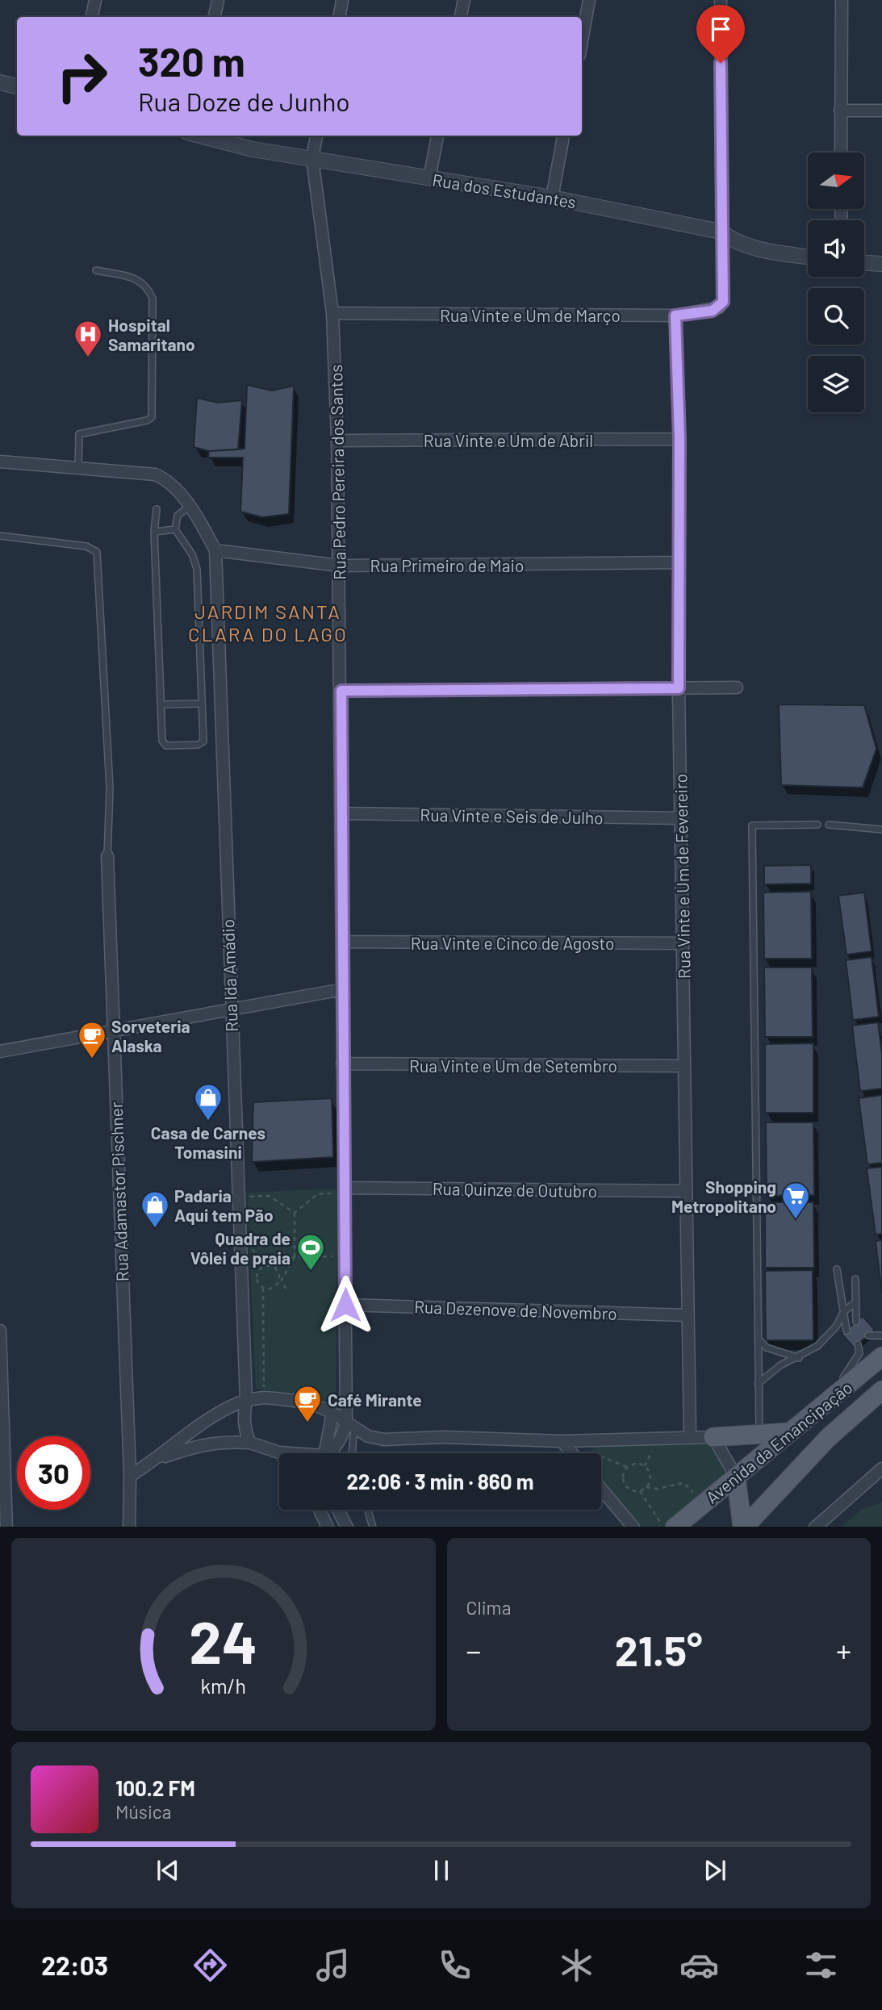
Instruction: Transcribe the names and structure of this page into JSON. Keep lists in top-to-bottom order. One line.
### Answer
{"streets":{"main road":["Avenida da Emancipação"],"street":["Rua dos Estudantes","Rua Vinte e Um de Março","Rua Vinte e Um de Abril","Rua Pedro Pereira dos Santos","Rua Primeiro de Maio","Rua Vinte e Seis de Julho","Rua Vinte e Um de Fevereiro","Rua Vinte e Cinco de Agosto","Rua Ida Amádio","Rua Vinte e Um de Setembro","Rua Quinze de Outubro","Rua Adamastor Pischner","Rua Dezenove de Novembro"]},"crossings":[["Rua dos Estudantes","Rua Vinte e Um de Março"],["Rua dos Estudantes","Rua Pedro Pereira dos Santos"],["Rua Vinte e Um de Março","Rua Pedro Pereira dos Santos"],["Rua Vinte e Um de Março","Rua Vinte e Um de Fevereiro"],["Rua Vinte e Um de Abril","Rua Pedro Pereira dos Santos"],["Rua Vinte e Um de Abril","Rua Vinte e Um de Fevereiro"],["Rua Pedro Pereira dos Santos","Rua Primeiro de Maio"],["Rua Pedro Pereira dos Santos","Rua Vinte e Seis de Julho"],["Rua Pedro Pereira dos Santos","Rua Vinte e Cinco de Agosto"],["Rua Pedro Pereira dos Santos","Rua Vinte e Um de Setembro"],["Rua Pedro Pereira dos Santos","Rua Quinze de Outubro"],["Rua Pedro Pereira dos Santos","Rua Dezenove de Novembro"],["Rua Primeiro de Maio","Rua Vinte e Um de Fevereiro"],["Rua Primeiro de Maio","Rua Ida Amádio"],["Rua Vinte e Seis de Julho","Rua Vinte e Um de Fevereiro"],["Rua Vinte e Um de Fevereiro","Rua Vinte e Cinco de Agosto"],["Rua Vinte e Um de Fevereiro","Rua Vinte e Um de Setembro"],["Rua Vinte e Um de Fevereiro","Rua Quinze de Outubro"],["Rua Vinte e Um de Fevereiro","Rua Dezenove de Novembro"]],"districts":["JARDIM SANTA CLARA DO LAGO"],"places":{"hospital":["Hospital Samaritano"],"cafe":["Sorveteria Alaska","Café Mirante"],"shop":["Casa de Carnes Tomasini","Padaria Aqui tem Pão"],"supermarket":["Shopping Metropolitano"],"sports":["Quadra de Vôlei de praia"]},"north":"right","page":{"turn":["320 m","Rua Doze de Junho"],"limit":"30","trip":"22:06 · 3 min · 860 m","tile":"Clima","heat":["−","21.5°","+"],"song":["100.2 FM","Música"],"tabs":"22:03","gauge":["24","km/h"]}}
